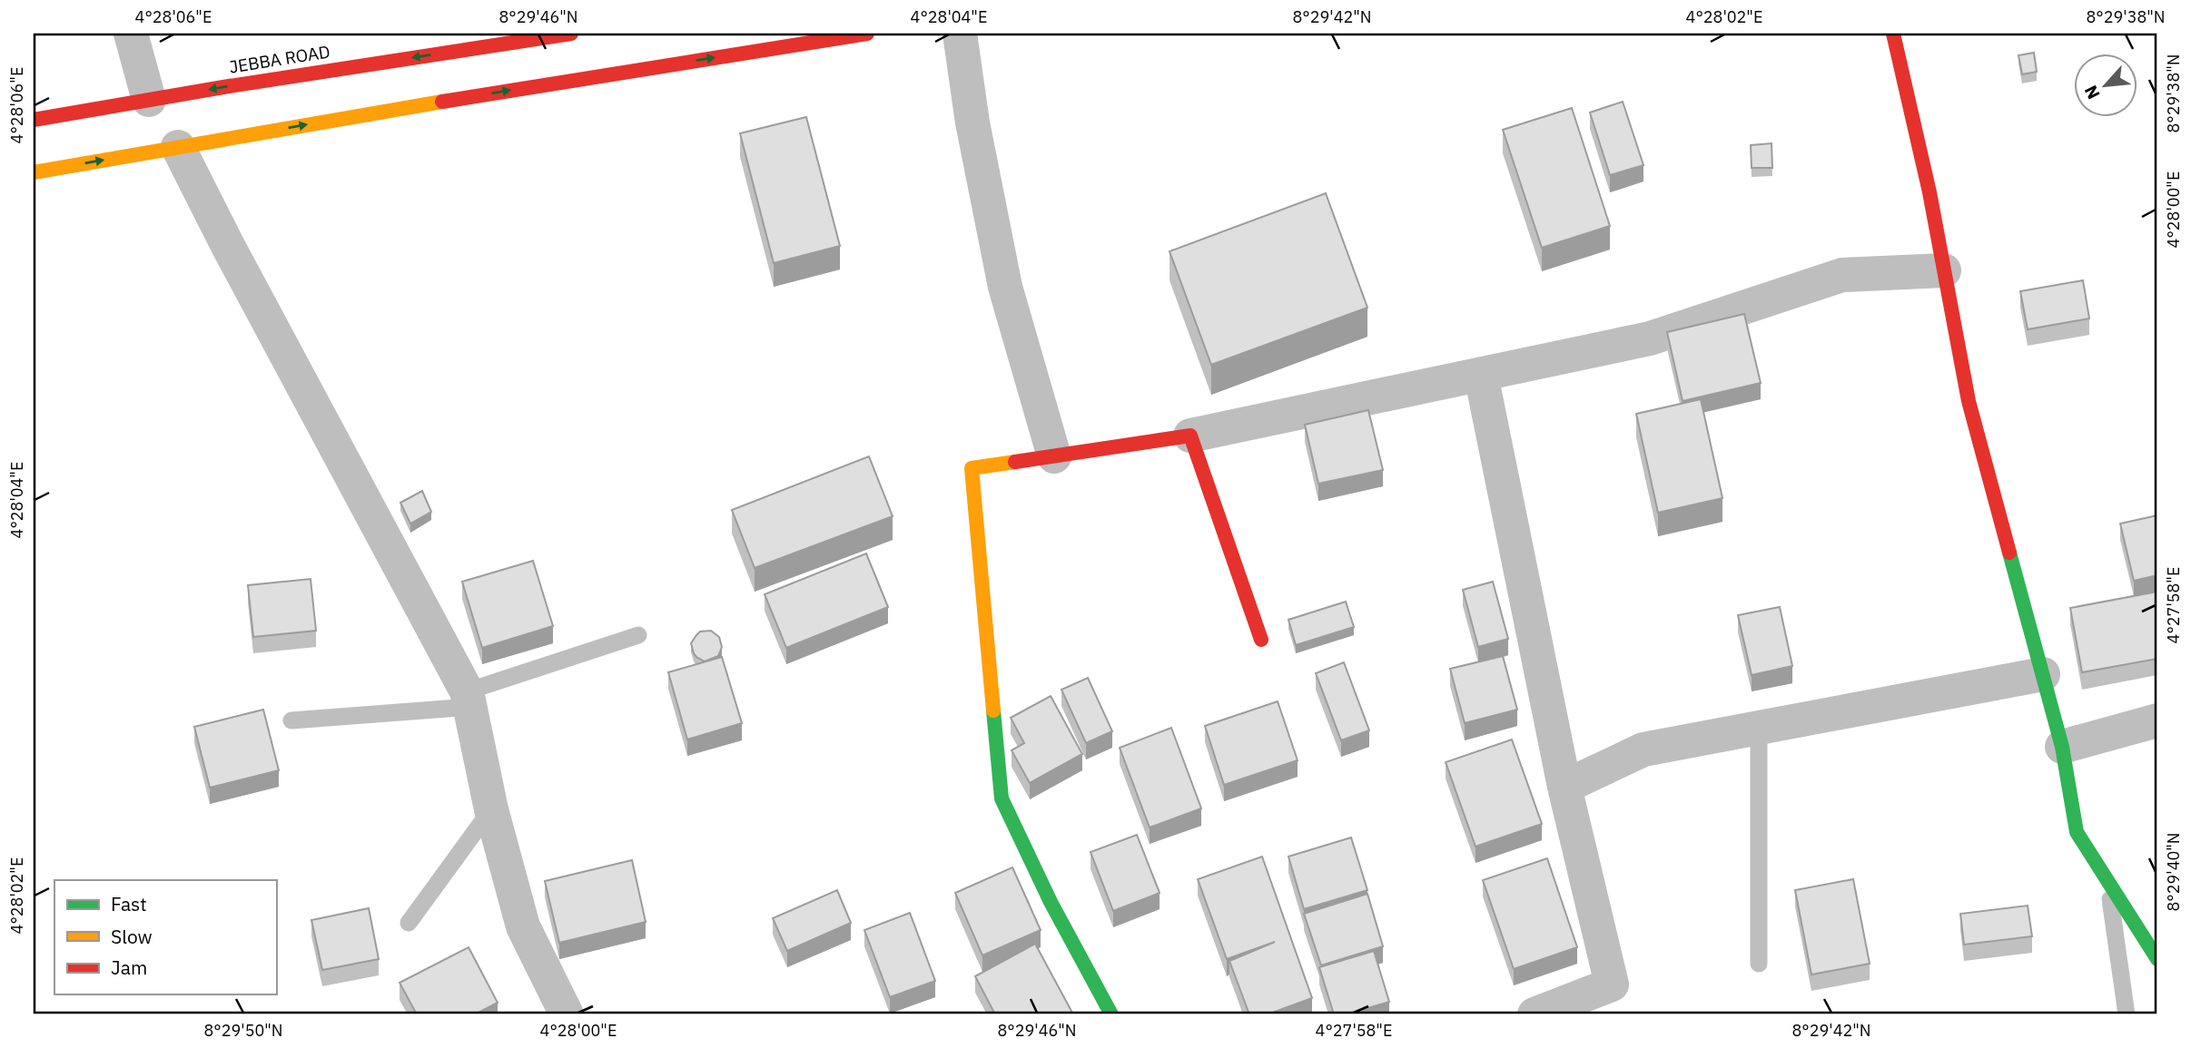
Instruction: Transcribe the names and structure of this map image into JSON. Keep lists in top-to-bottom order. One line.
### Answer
{"streets":{"main road":["JEBBA ROAD"]},"legend":["Fast","Slow","Jam"],"north":"bottom left","coordinates":["4°28'06\"E","8°29'46\"N","4°28'04\"E","8°29'42\"N","4°28'02\"E","8°29'38\"N","4°28'00\"E","4°27'58\"E","8°29'40\"N","8°29'50\"N"]}
